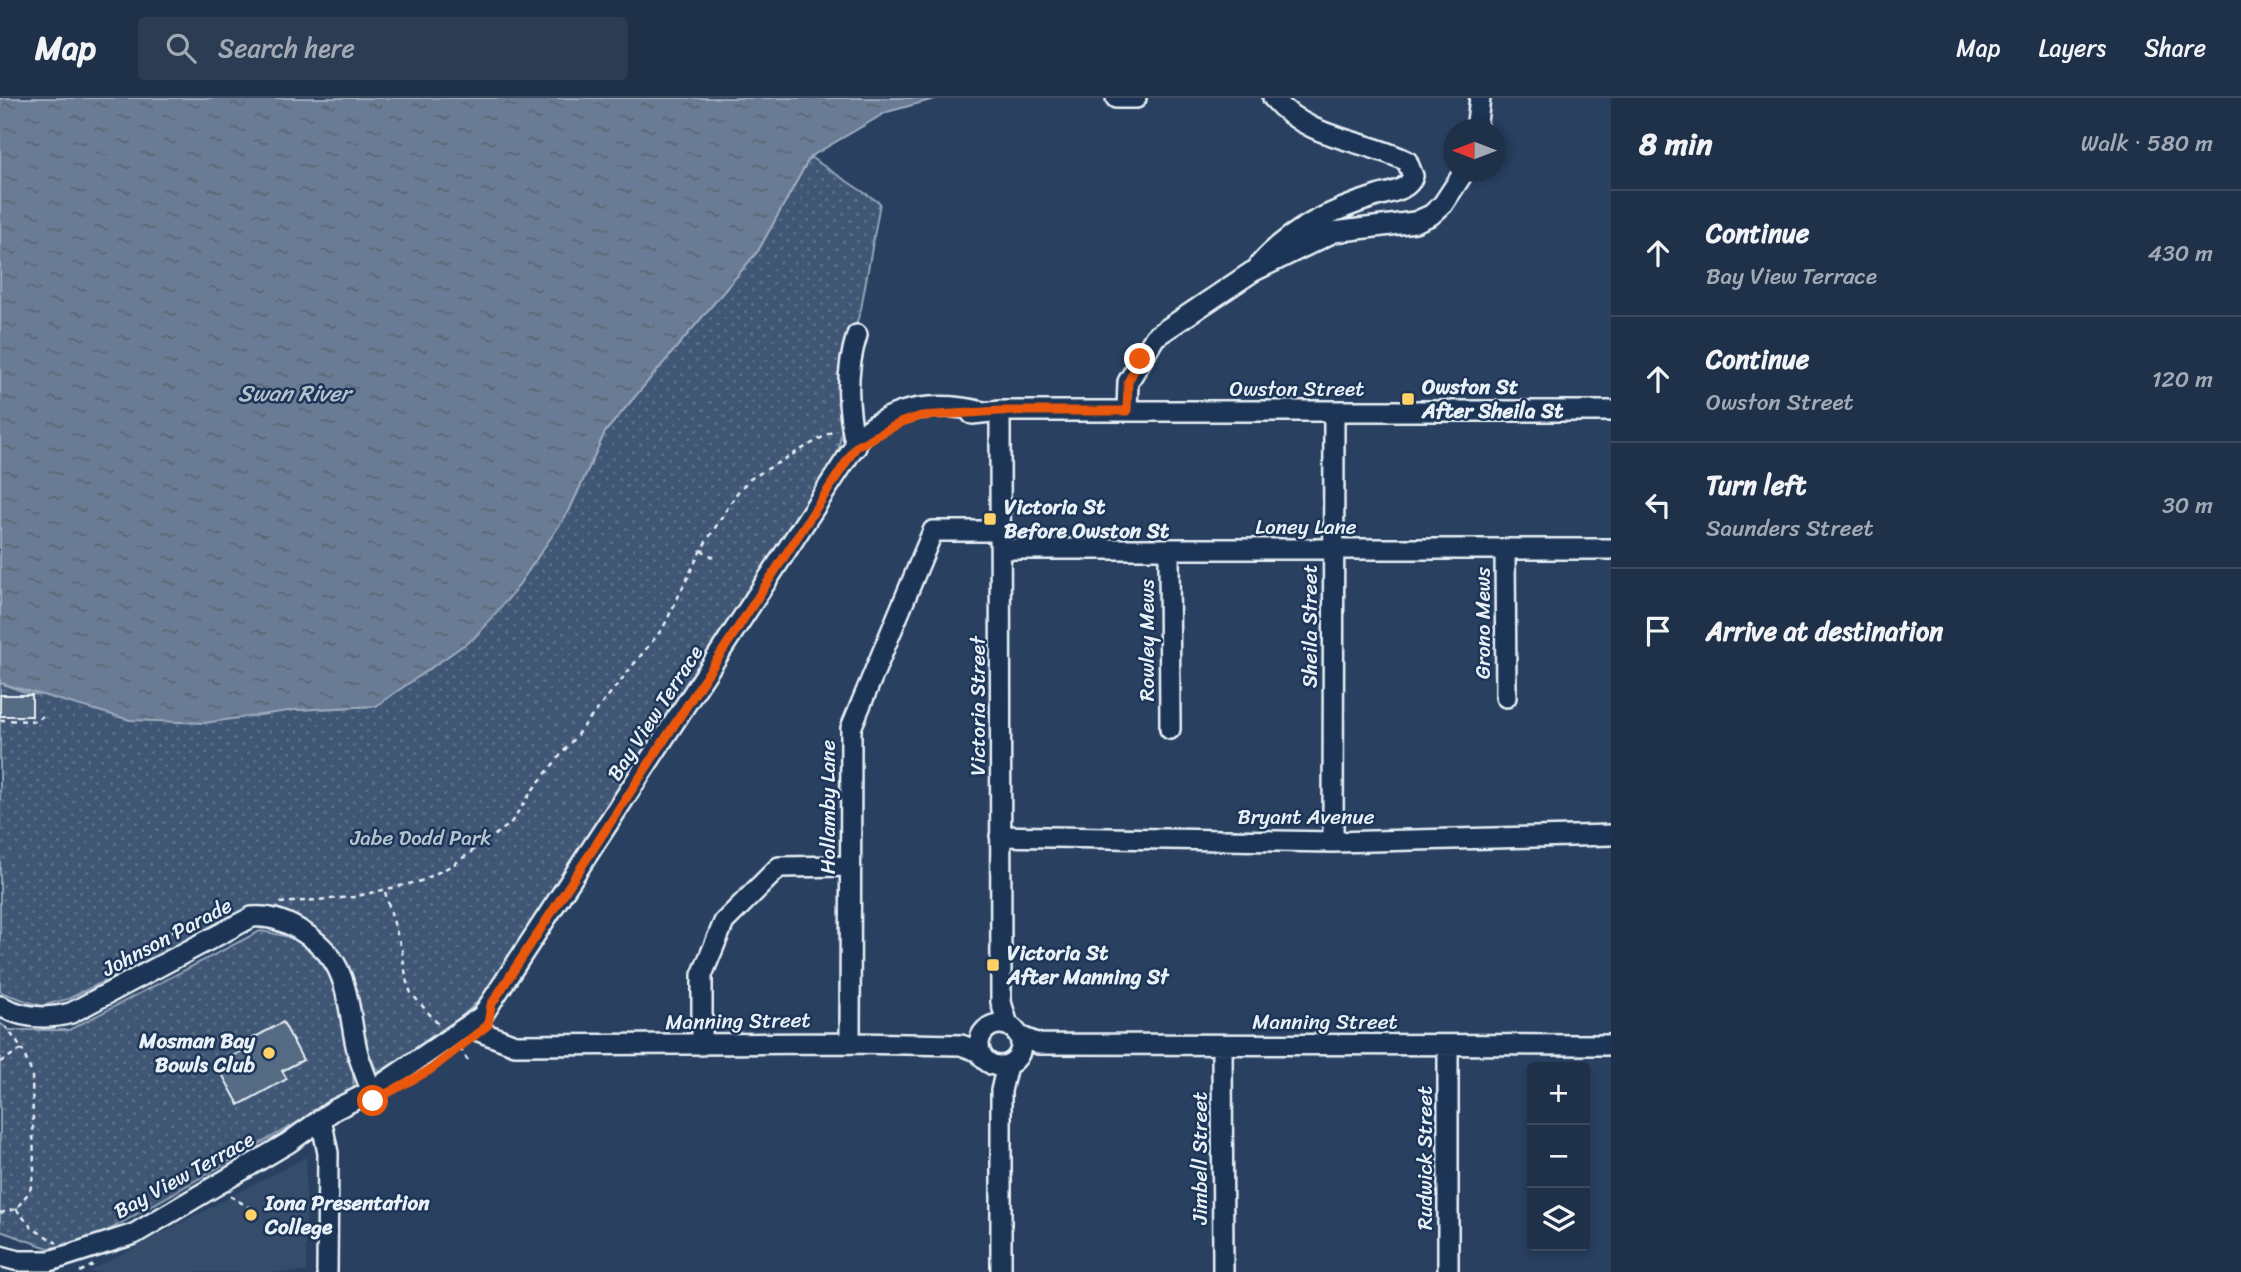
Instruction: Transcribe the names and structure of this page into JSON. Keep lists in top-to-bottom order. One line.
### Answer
{"streets":{"street":["Owston Street","Loney Lane","Grono Mews","Sheila Street","Rowley Mews","Victoria Street","Bay View Terrace","Hollamby Lane","Bryant Avenue","Johnson Parade","Manning Street","Jimbell Street","Rudwick Street"]},"crossings":[["Owston Street","Sheila Street"],["Owston Street","Victoria Street"],["Owston Street","Bay View Terrace"],["Loney Lane","Grono Mews"],["Loney Lane","Sheila Street"],["Loney Lane","Rowley Mews"],["Loney Lane","Victoria Street"],["Loney Lane","Hollamby Lane"],["Sheila Street","Bryant Avenue"],["Victoria Street","Hollamby Lane"],["Victoria Street","Bryant Avenue"],["Victoria Street","Manning Street"],["Bay View Terrace","Johnson Parade"],["Bay View Terrace","Manning Street"],["Hollamby Lane","Manning Street"],["Manning Street","Jimbell Street"],["Manning Street","Rudwick Street"]],"water":["Swan River"],"parks":["Jabe Dodd Park"],"places":{"transit":["Owston St After Sheila St","Victoria St Before Owston St","Victoria St After Manning St"],"other":["Mosman Bay Bowls Club","Iona Presentation College"]},"north":"left","page":{"header":"Map","search":"Search here","nav":["Map","Layers","Share"],"heading":["8 min","Walk · 580 m"],"list":[["Continue","Bay View Terrace","430 m"],["Continue","Owston Street","120 m"],["Turn left","Saunders Street","30 m"],"Arrive at destination"],"map_buttons":["+","−"]}}
